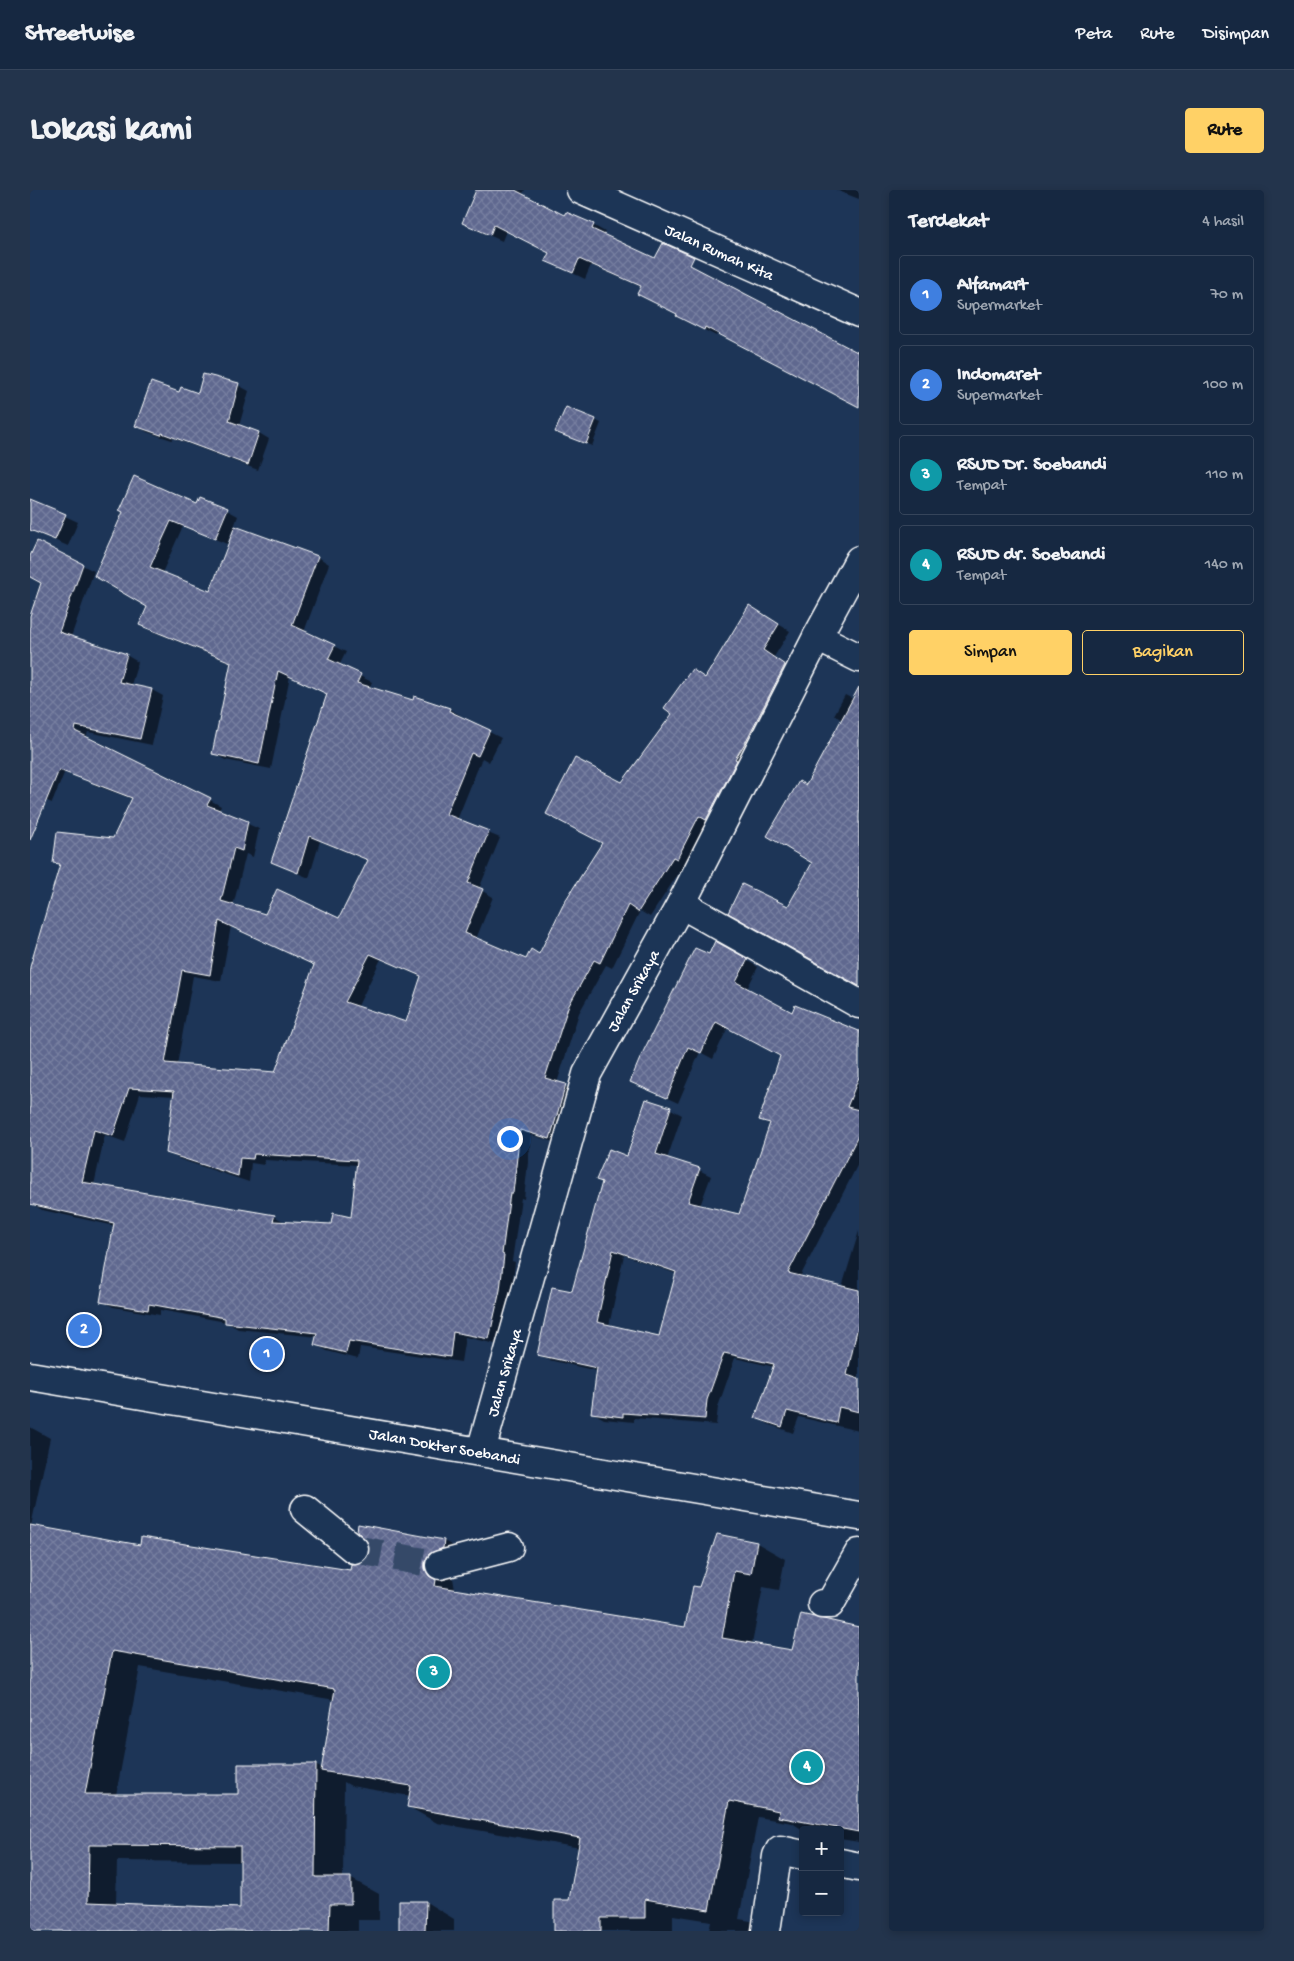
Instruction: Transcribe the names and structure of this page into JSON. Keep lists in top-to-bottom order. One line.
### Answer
{"streets":{"street":["Jalan Rumah Kita","Jalan Srikaya","Jalan Dokter Soebandi"]},"crossings":[["Jalan Srikaya","Jalan Dokter Soebandi"]],"page":{"header":"Streetwise","nav":["Peta","Rute","Disimpan"],"buttons":["Rute",["Simpan","Bagikan"]],"title":"Lokasi kami","heading":["Terdekat","4 hasil"],"list":[{"mark":"1","name":"Alfamart","note":"Supermarket","value":"70 m"},{"mark":"2","name":"Indomaret","note":"Supermarket","value":"100 m"},{"mark":"3","name":"RSUD Dr. Soebandi","note":"Tempat","value":"110 m"},{"mark":"4","name":"RSUD dr. Soebandi","note":"Tempat","value":"140 m"}],"pins":["2","1","3","4"],"map_buttons":["+","−"]}}
